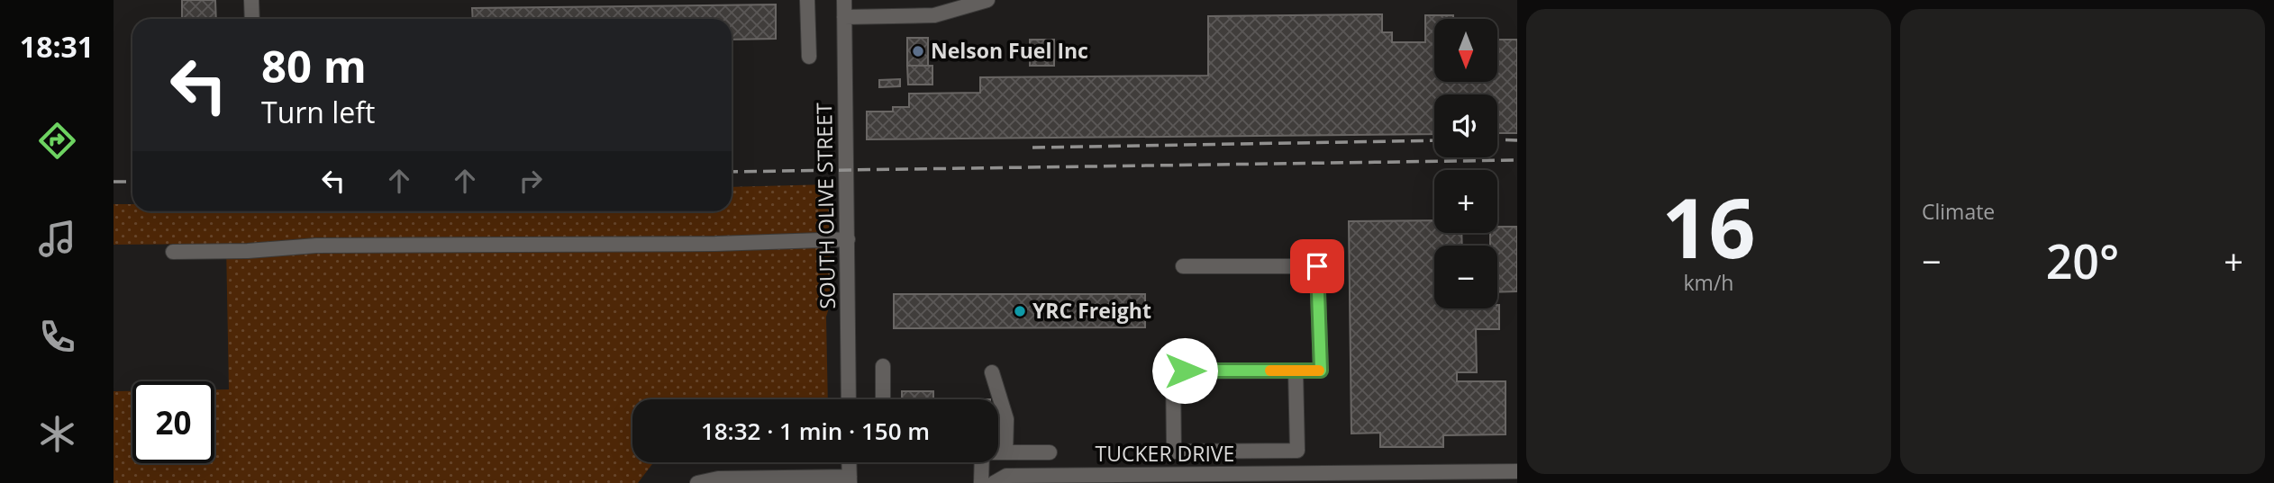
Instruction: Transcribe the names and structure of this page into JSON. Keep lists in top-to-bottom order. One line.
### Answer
{"streets":{"street":["SOUTH OLIVE STREET","TUCKER DRIVE"]},"places":["Nelson Fuel Inc","YRC Freight"],"north":"bottom","page":{"tabs":"18:31","tile":[["16","km/h"],"Climate"],"map_buttons":["+","−"],"turn":["80 m","Turn left"],"heat":["−","20°","+"],"limit":"20","trip":"18:32 · 1 min · 150 m"}}
